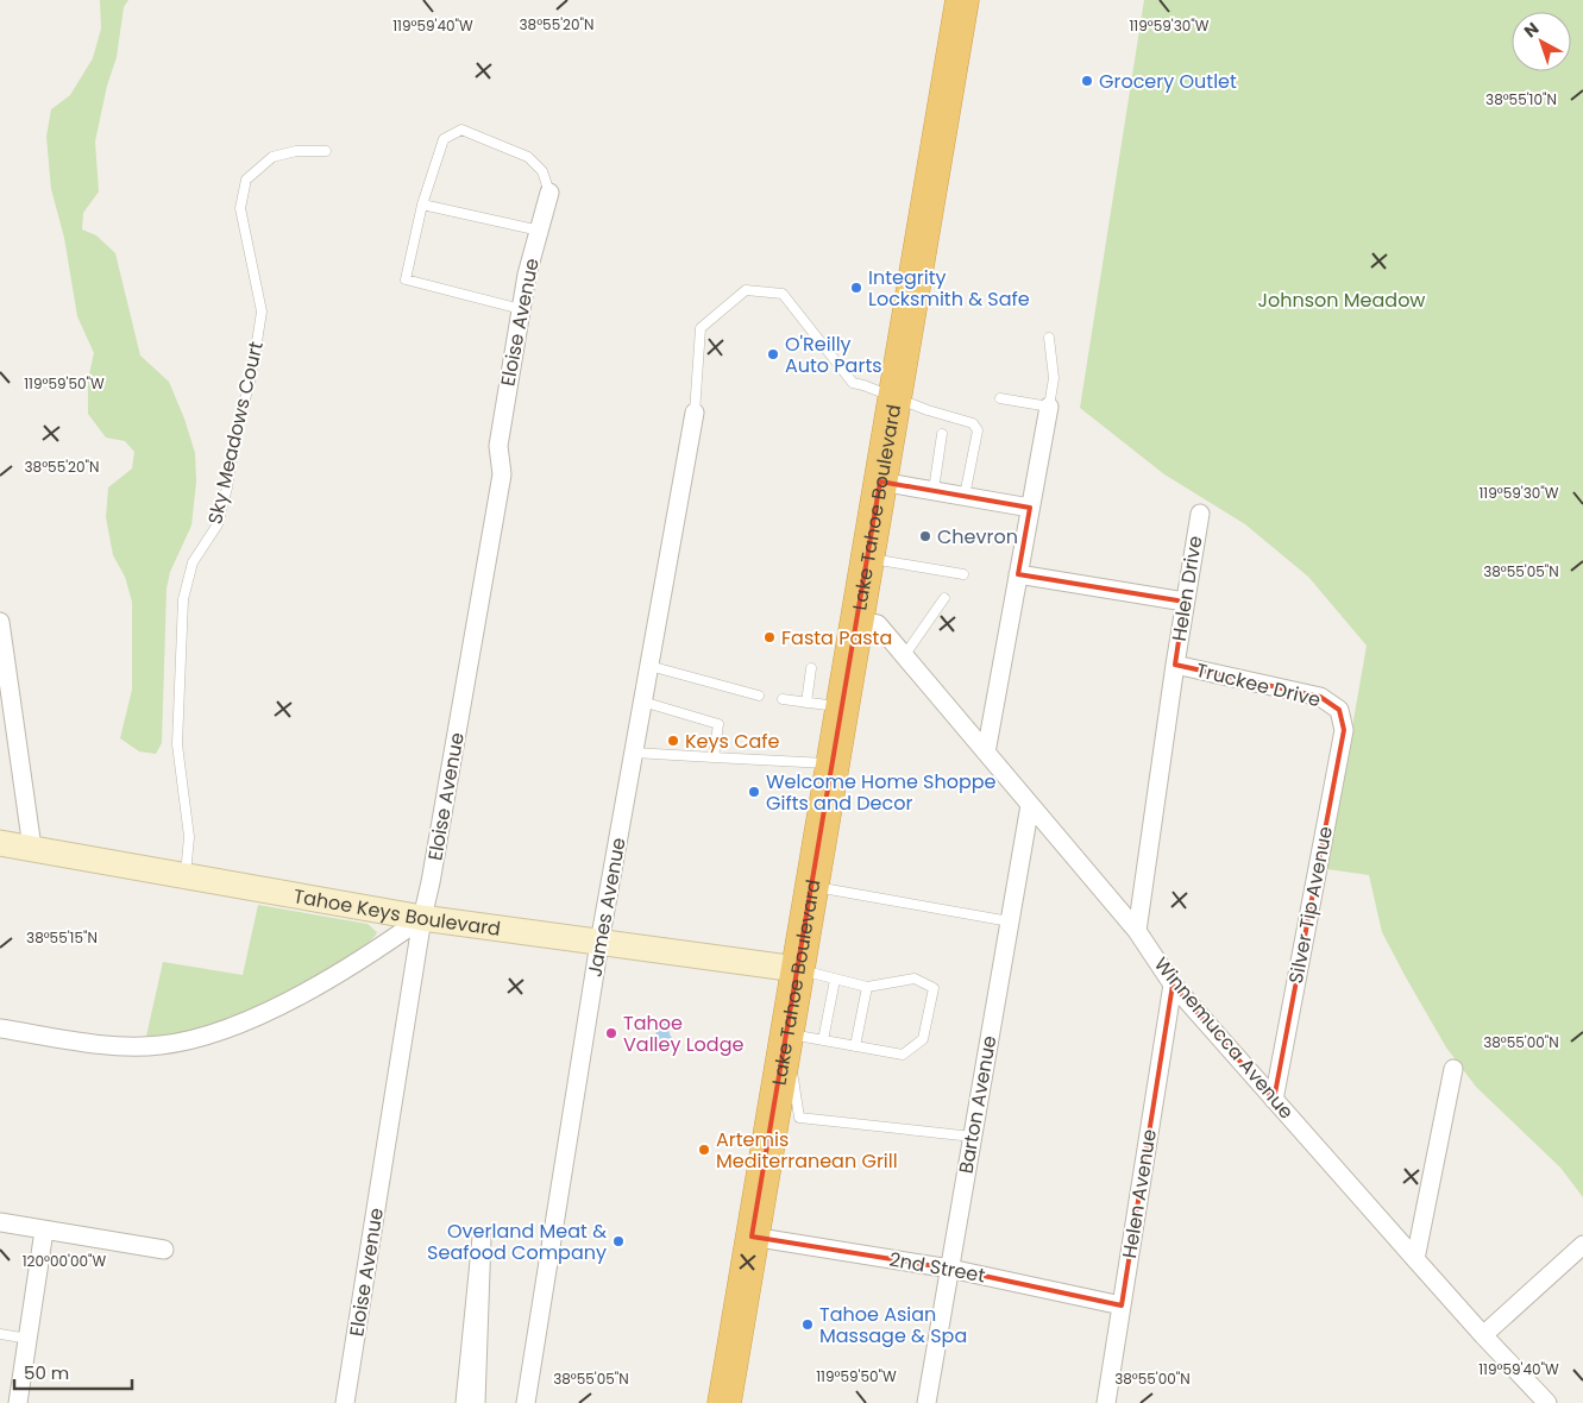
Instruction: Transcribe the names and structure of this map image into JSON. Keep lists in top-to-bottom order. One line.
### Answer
{"streets":{"highway":["Lake Tahoe Boulevard"],"street":["Eloise Avenue","Helen Drive","Truckee Drive","Silver Tip Avenue","James Avenue","Tahoe Keys Boulevard","Winnemucca Avenue","Barton Avenue","Helen Avenue","2nd Street"],"lane":["Sky Meadows Court"]},"crossings":[["Eloise Avenue","Tahoe Keys Boulevard"],["Sky Meadows Court","Tahoe Keys Boulevard"],["Lake Tahoe Boulevard","Tahoe Keys Boulevard"],["Lake Tahoe Boulevard","Winnemucca Avenue"],["Lake Tahoe Boulevard","2nd Street"],["Helen Drive","Truckee Drive"],["Truckee Drive","Silver Tip Avenue"],["Silver Tip Avenue","Winnemucca Avenue"],["James Avenue","Tahoe Keys Boulevard"],["Winnemucca Avenue","Barton Avenue"],["Winnemucca Avenue","Helen Avenue"],["Barton Avenue","2nd Street"],["Helen Avenue","2nd Street"]],"parks":["Johnson Meadow"],"places":["Grocery Outlet","Integrity Locksmith & Safe","O'Reilly Auto Parts","Chevron","Fasta Pasta","Keys Cafe","Welcome Home Shoppe Gifts and Decor","Tahoe Valley Lodge","Artemis Mediterranean Grill","Overland Meat & Seafood Company","Tahoe Asian Massage & Spa"],"scale_bar":"50 m","north":"top left","coordinates":["38°55'20\"N","119°59'40\"W","119°59'30\"W","38°55'10\"N","119°59'50\"W","38°55'05\"N","38°55'15\"N","38°55'00\"N","120°00'00\"W"]}
